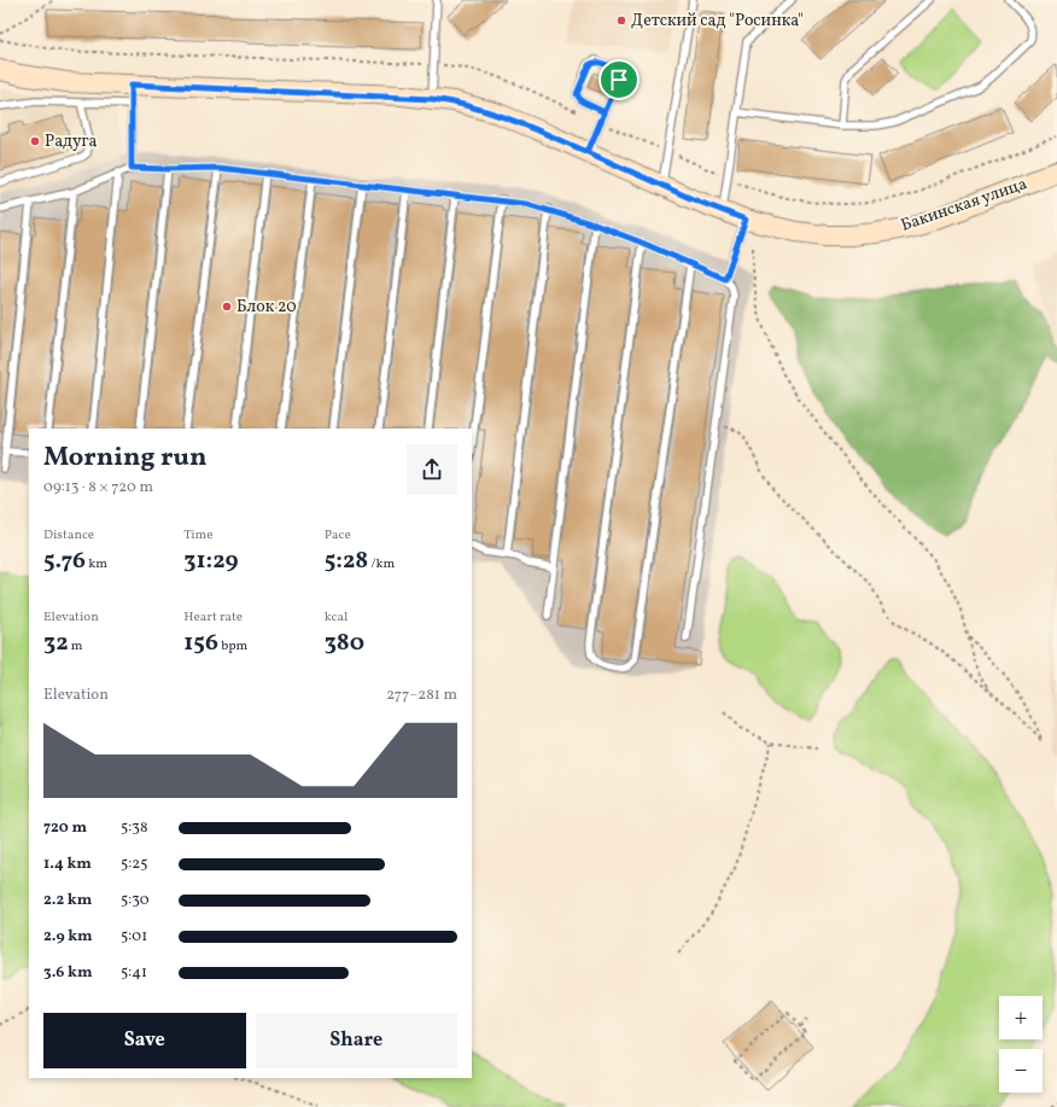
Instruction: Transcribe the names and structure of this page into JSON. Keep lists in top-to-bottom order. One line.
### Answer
{"streets":{"street":["Бакинская улица"]},"places":["Детский сад \"Росинка\"","Радуга","Блок 20"],"page":{"heading":["Morning run","09:13 · 8 × 720 m"],"stats":[["Distance","5.76 km"],["Time","31:29"],["Pace","5:28 /km"],["Elevation","32 m"],["Heart rate","156 bpm"],["kcal","380"]],"chart":["Elevation","277–281 m"],"list":[{"name":"720 m","note":"5:38"},{"name":"1.4 km","note":"5:25"},{"name":"2.2 km","note":"5:30"},{"name":"2.9 km","note":"5:01"},{"name":"3.6 km","note":"5:41"}],"map_buttons":["+","−"],"buttons":["Save","Share"]}}
